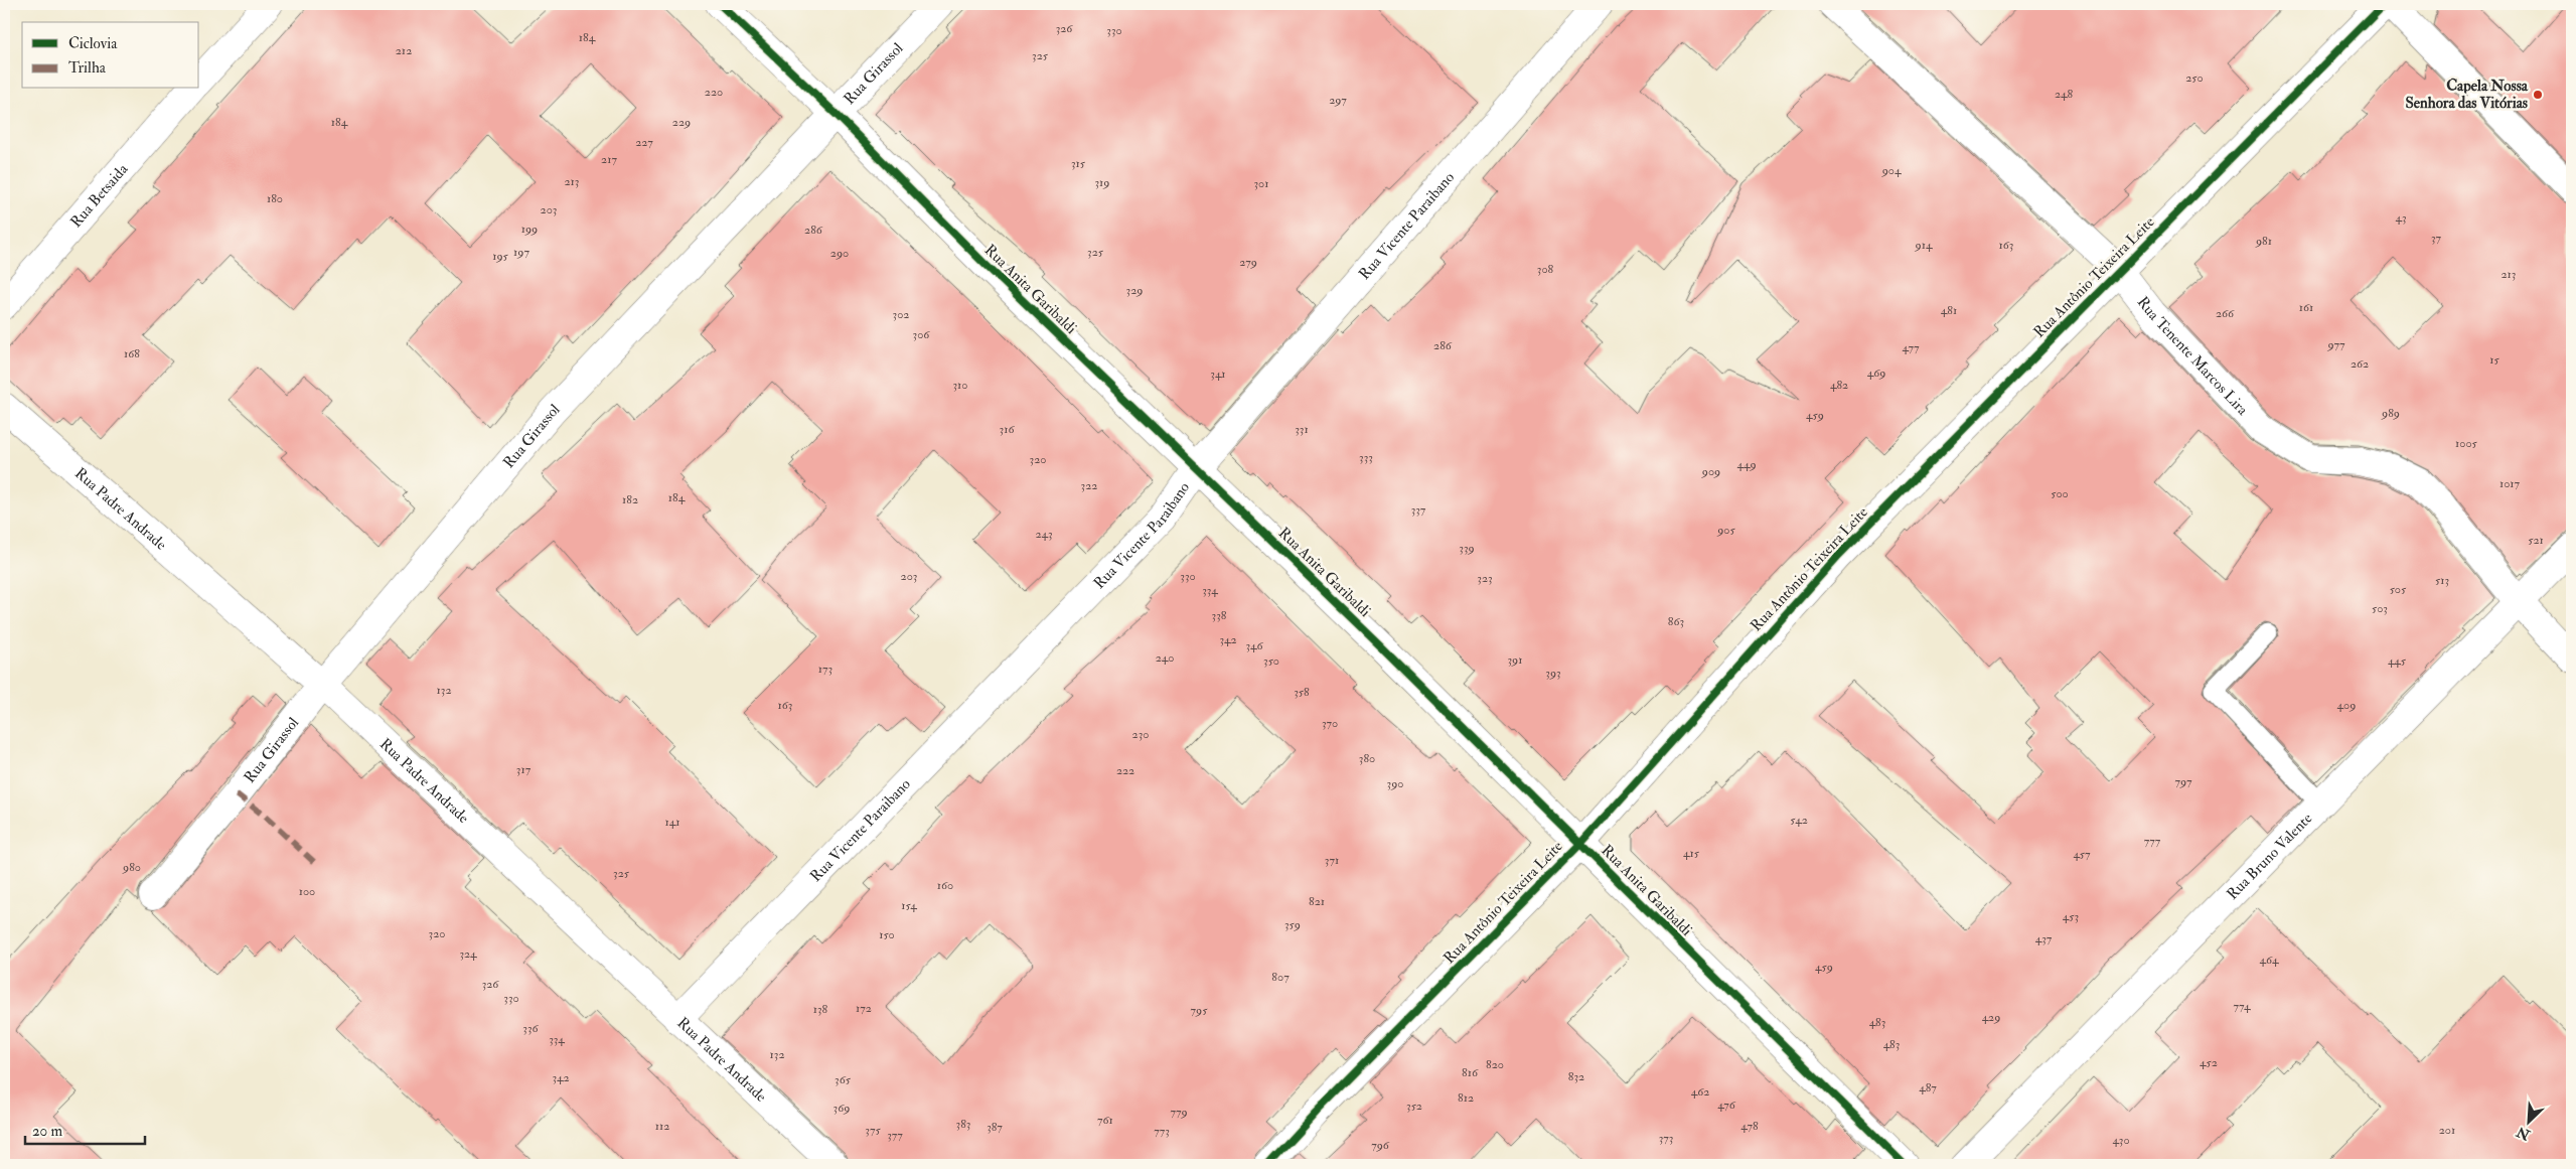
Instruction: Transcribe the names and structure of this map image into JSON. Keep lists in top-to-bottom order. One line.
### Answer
{"streets":{"street":["Rua Girassol","Rua Betsaida","Rua Vicente Paraibano","Rua Antônio Teixeira Leite","Rua Anita Garibaldi","Rua Tenente Marcos Lira","Rua Padre Andrade","Rua Bruno Valente"]},"crossings":[["Rua Girassol","Rua Anita Garibaldi"],["Rua Girassol","Rua Padre Andrade"],["Rua Vicente Paraibano","Rua Anita Garibaldi"],["Rua Vicente Paraibano","Rua Padre Andrade"],["Rua Antônio Teixeira Leite","Rua Anita Garibaldi"],["Rua Antônio Teixeira Leite","Rua Tenente Marcos Lira"],["Rua Tenente Marcos Lira","Rua Bruno Valente"]],"places":["Capela Nossa Senhora das Vitórias"],"house_numbers":["326","330","184","212","325","250","220","248","297","184","229","227","217","315","904","213","319","301","180","203","43","199","286","37","981","914","163","197","325","290","195","279","308","213","329","161","481","266","302","306","977","286","477","168","15","262","469","341","310","482","989","459","316","331","1005","333","320","449","909","1017","322","500","184","182","337","905","243","521","339","203","330","323","513","505","334","503","338","863","342","346","240","391","350","445","173","393","132","358","163","409","370","230","380","317","222","797","390","542","141","777","415","457","371","980","325","160","100","821","154","453","359","320","150","437","324","464","459","807","326","330","774","172","138","795","429","483","336","334","483","132","452","820","816","832","342","365","487","462","812","476","352","369","779","761","383","112","478","387","375","201","773","377","373","430","796"],"legend":["Ciclovia","Trilha"],"scale_bar":"20 m","north":"bottom left"}
